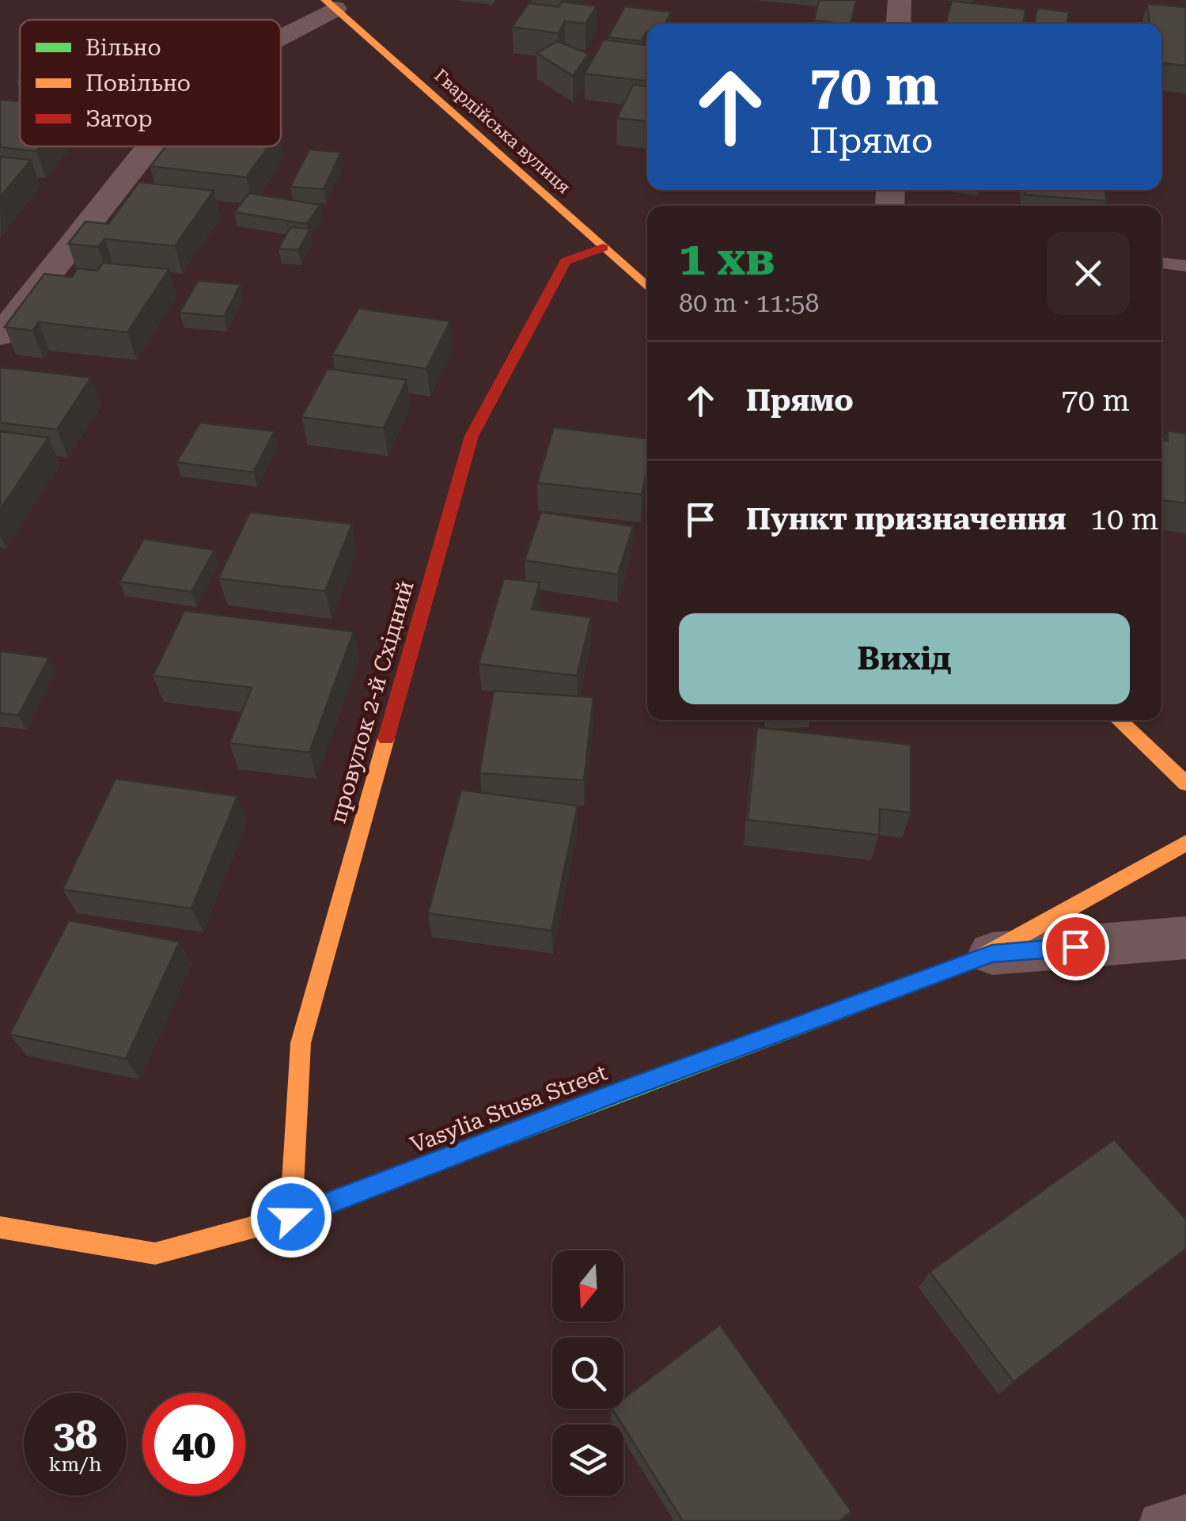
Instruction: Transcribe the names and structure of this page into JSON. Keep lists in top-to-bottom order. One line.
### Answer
{"streets":{"street":["Гвардійська вулиця","провулок 2-й Східний","Vasylia Stusa Street"]},"crossings":[["Гвардійська вулиця","провулок 2-й Східний"],["провулок 2-й Східний","Vasylia Stusa Street"]],"legend":["Вільно","Повільно","Затор"],"north":"bottom","page":{"turn":["70 m","Прямо"],"heading":["1 хв","80 m · 11:58"],"list":[{"name":"Прямо","value":"70 m"},{"name":"Пункт призначення","value":"10 m"}],"buttons":"Вихід","speed":"38 km/h","limit":"40"}}
